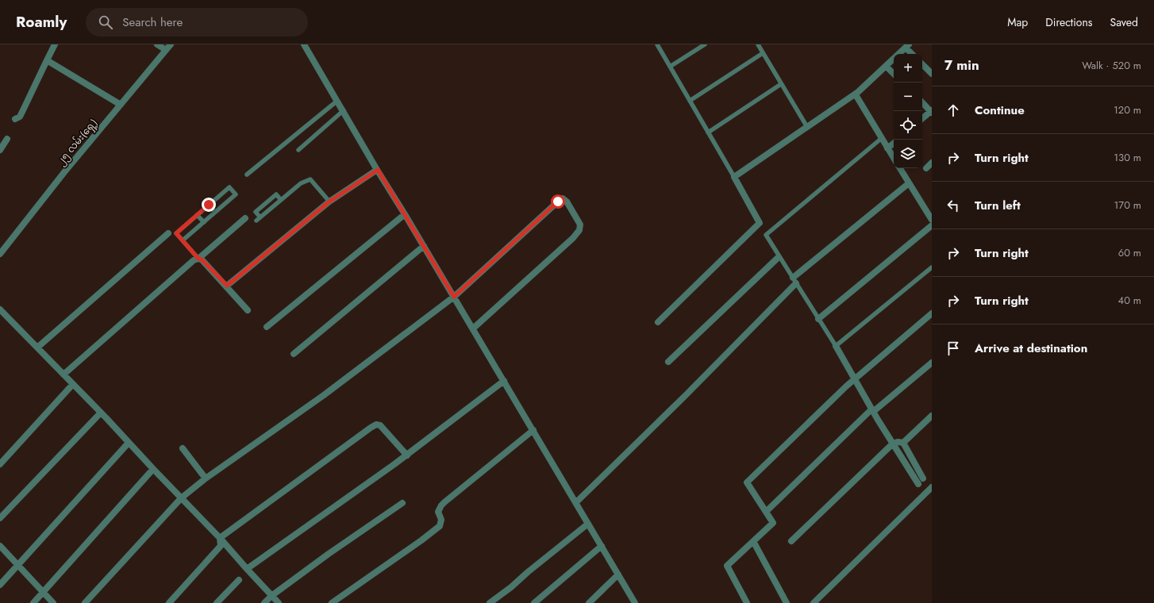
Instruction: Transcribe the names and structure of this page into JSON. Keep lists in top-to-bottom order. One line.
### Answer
{"streets":{"street":["၂၅ လမ်း(ရှေ့)"]},"page":{"header":"Roamly","search":"Search here","nav":["Map","Directions","Saved"],"heading":["7 min","Walk · 520 m"],"map_buttons":["+","−"],"list":[["Continue","120 m"],["Turn right","130 m"],["Turn left","170 m"],["Turn right","60 m"],["Turn right","40 m"],"Arrive at destination"]}}
